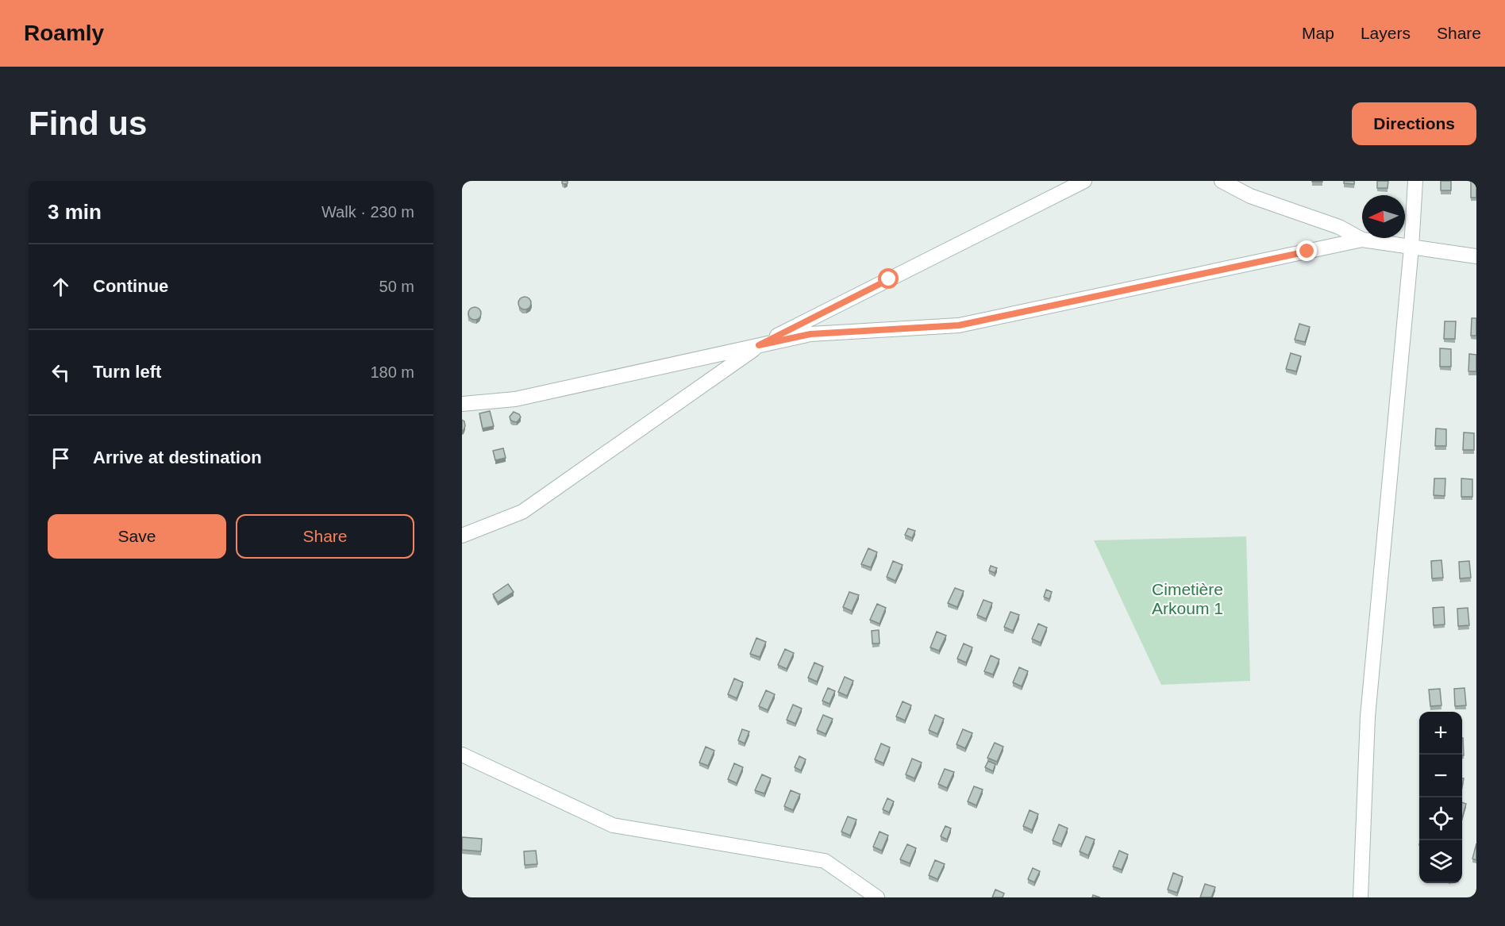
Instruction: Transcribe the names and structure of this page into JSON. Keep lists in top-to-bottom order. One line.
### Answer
{"parks":["Cimetière Arkoum 1"],"north":"left","page":{"header":"Roamly","nav":["Map","Layers","Share"],"buttons":["Directions",["Save","Share"]],"title":"Find us","heading":["3 min","Walk · 230 m"],"list":[["Continue","50 m"],["Turn left","180 m"],"Arrive at destination"],"map_buttons":["+","−"]}}
